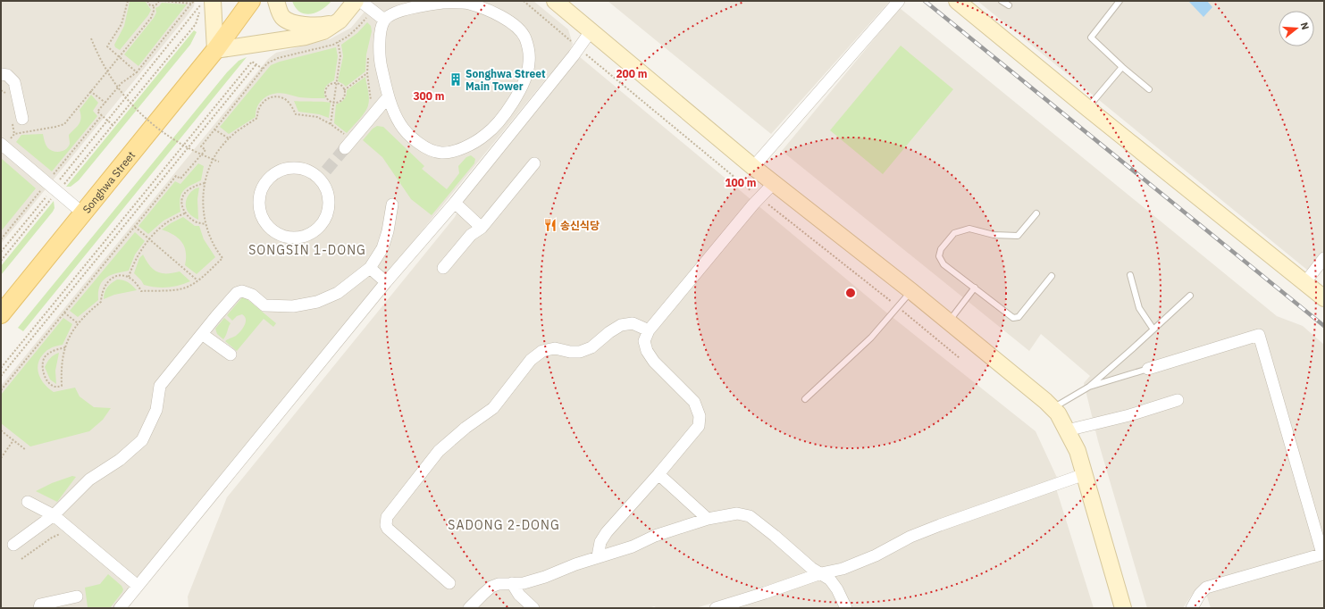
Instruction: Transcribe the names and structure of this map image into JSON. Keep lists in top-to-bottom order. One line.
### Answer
{"streets":{"main road":["Songhwa Street"]},"districts":["SONGSIN 1-DONG","SADONG 2-DONG"],"places":{"building":["Songhwa Street Main Tower"],"restaurant":["송신식당"]},"north":"right","rings":["200 m","300 m","100 m"]}
